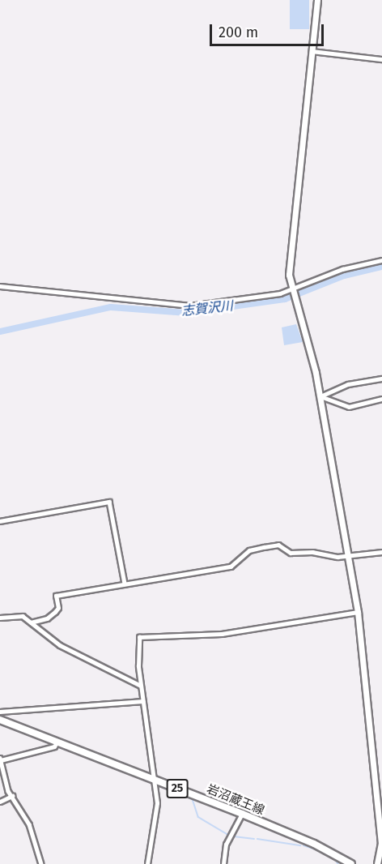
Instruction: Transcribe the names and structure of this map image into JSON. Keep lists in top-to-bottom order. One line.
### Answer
{"streets":{"main road":["25","岩沼蔵王線"]},"water":["志賀沢川"],"scale_bar":"200 m"}
